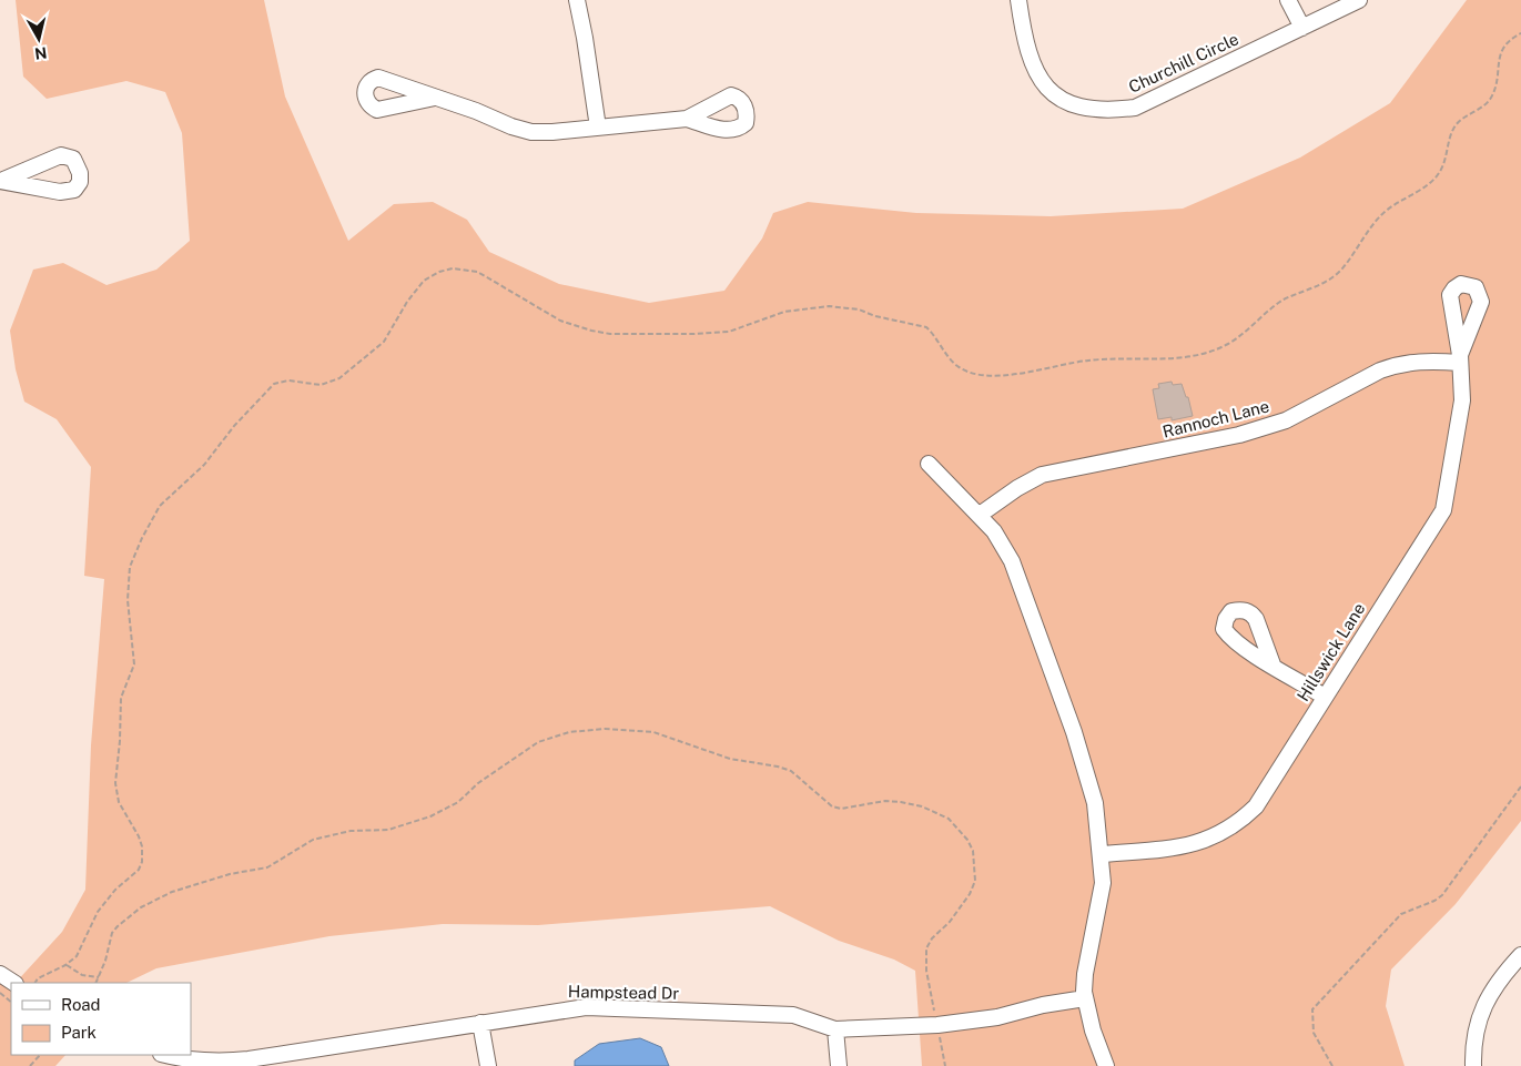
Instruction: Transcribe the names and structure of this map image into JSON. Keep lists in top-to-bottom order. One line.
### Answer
{"streets":{"street":["Churchill Circle","Rannoch Lane","Hillswick Lane","Hampstead Dr"]},"crossings":[["Rannoch Lane","Hillswick Lane"]],"legend":["Road","Park"],"north":"bottom"}
